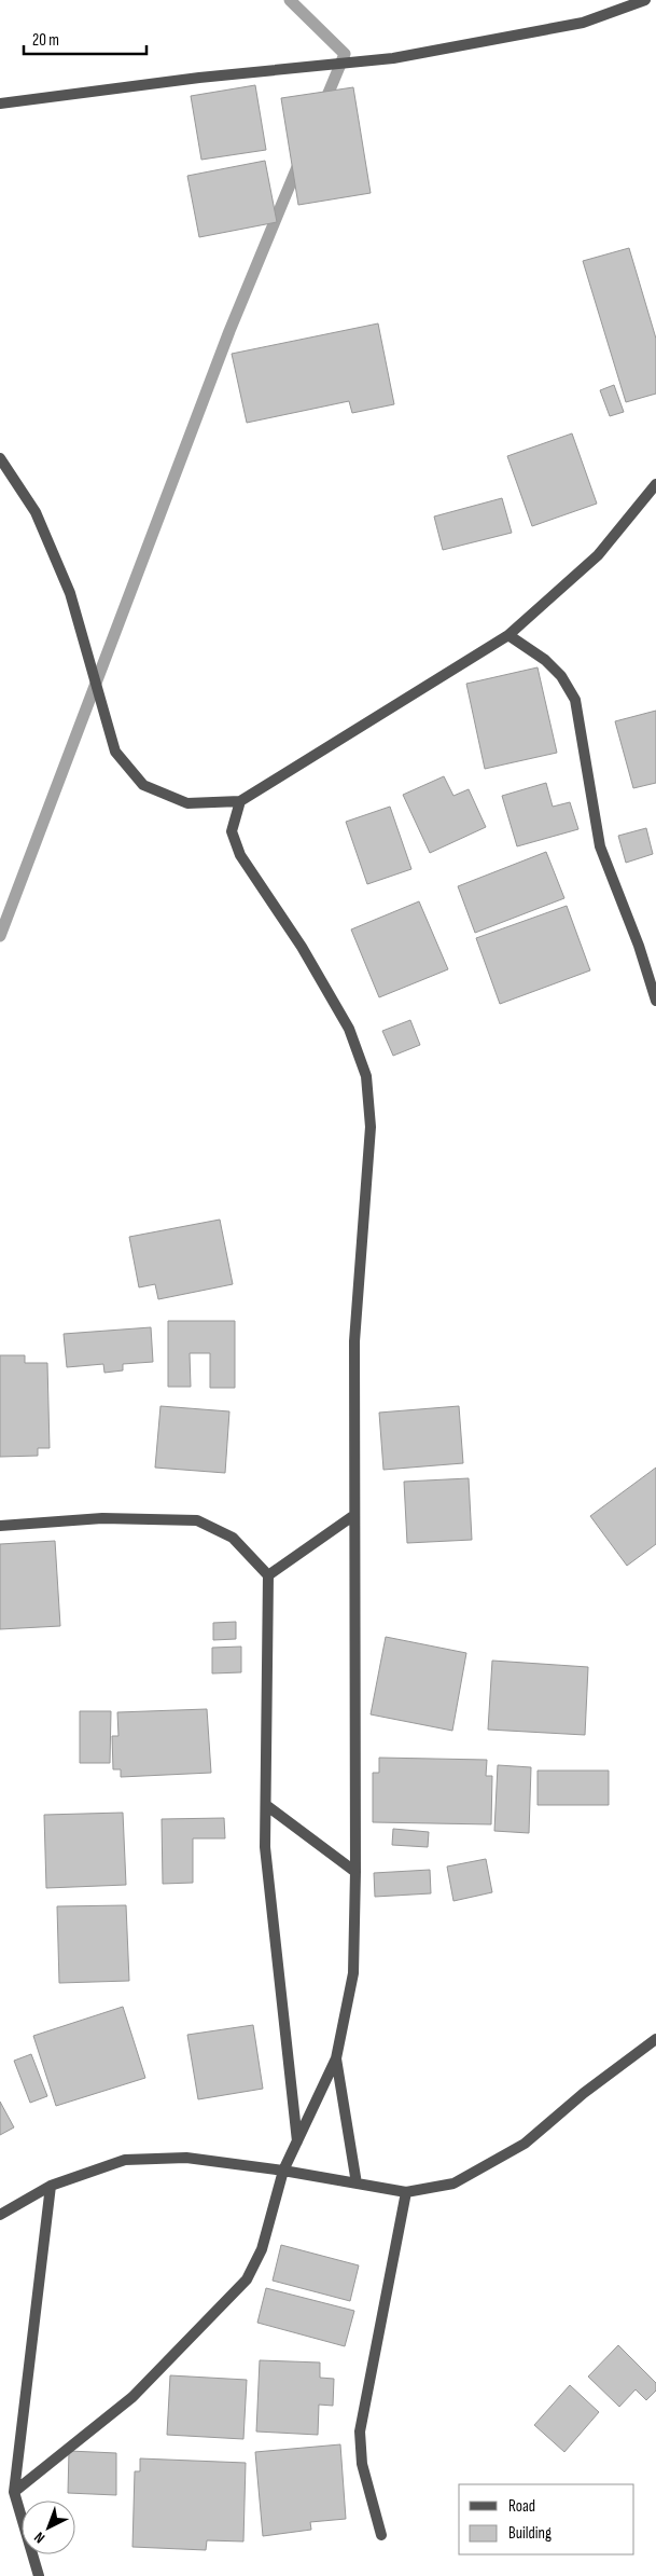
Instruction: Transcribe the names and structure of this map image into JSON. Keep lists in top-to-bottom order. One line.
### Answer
{"legend":["Road","Building"],"scale_bar":"20 m","north":"bottom left"}
